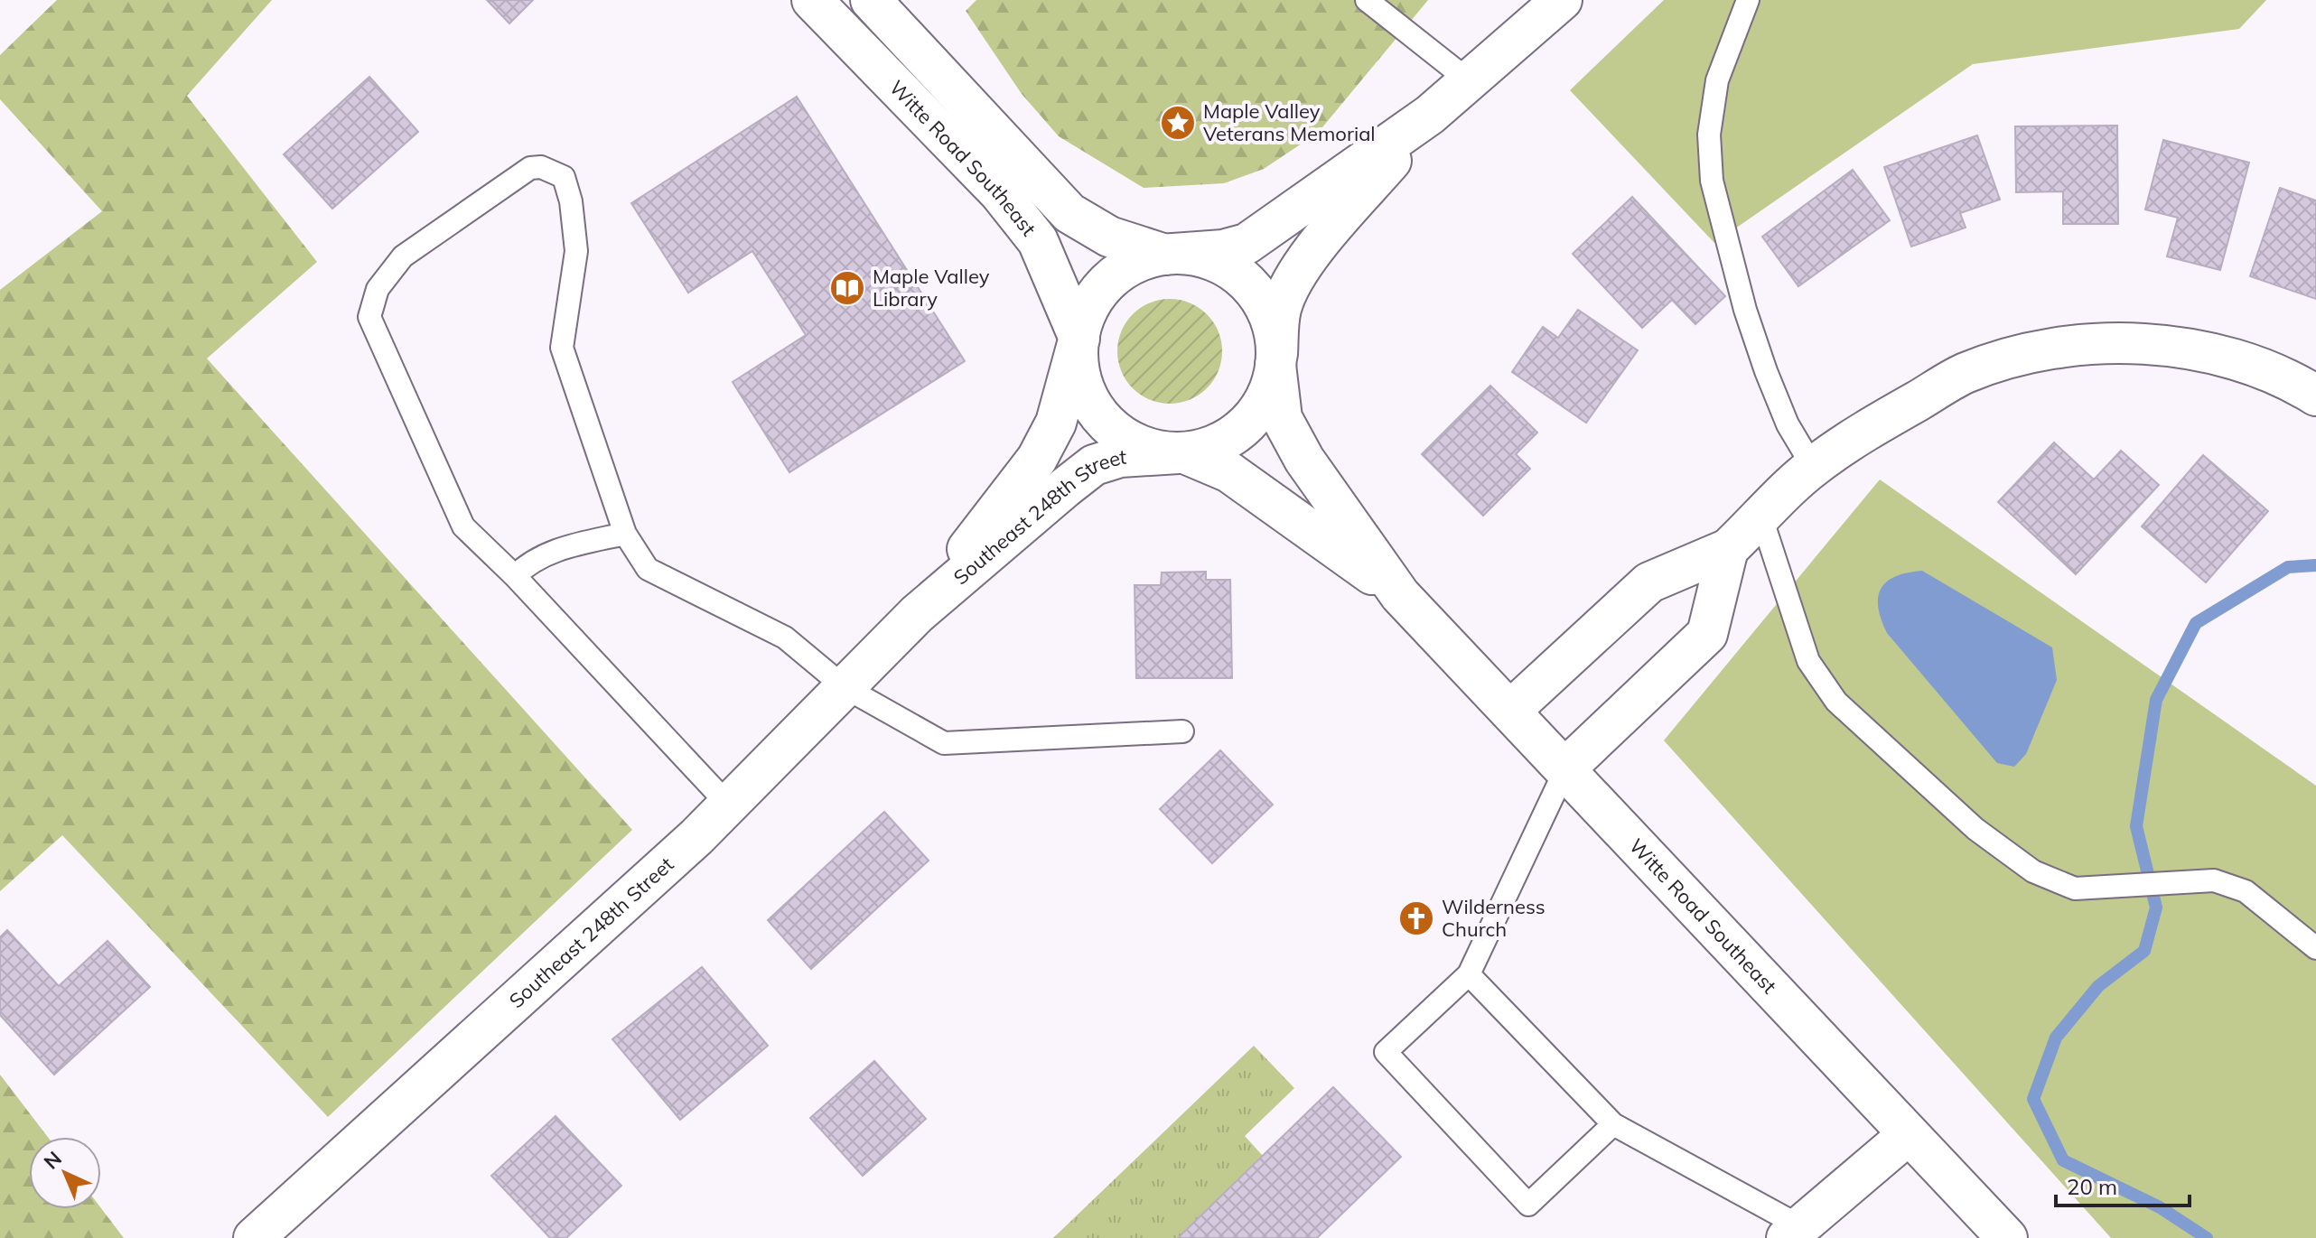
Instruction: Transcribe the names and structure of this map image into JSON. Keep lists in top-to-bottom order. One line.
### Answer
{"streets":{"street":["Witte Road Southeast","Southeast 248th Street"]},"crossings":[["Witte Road Southeast","Southeast 248th Street"]],"places":{"place":["Maple Valley Veterans Memorial"],"library":["Maple Valley Library"],"church":["Wilderness Church"]},"scale_bar":"20 m","north":"top left"}
